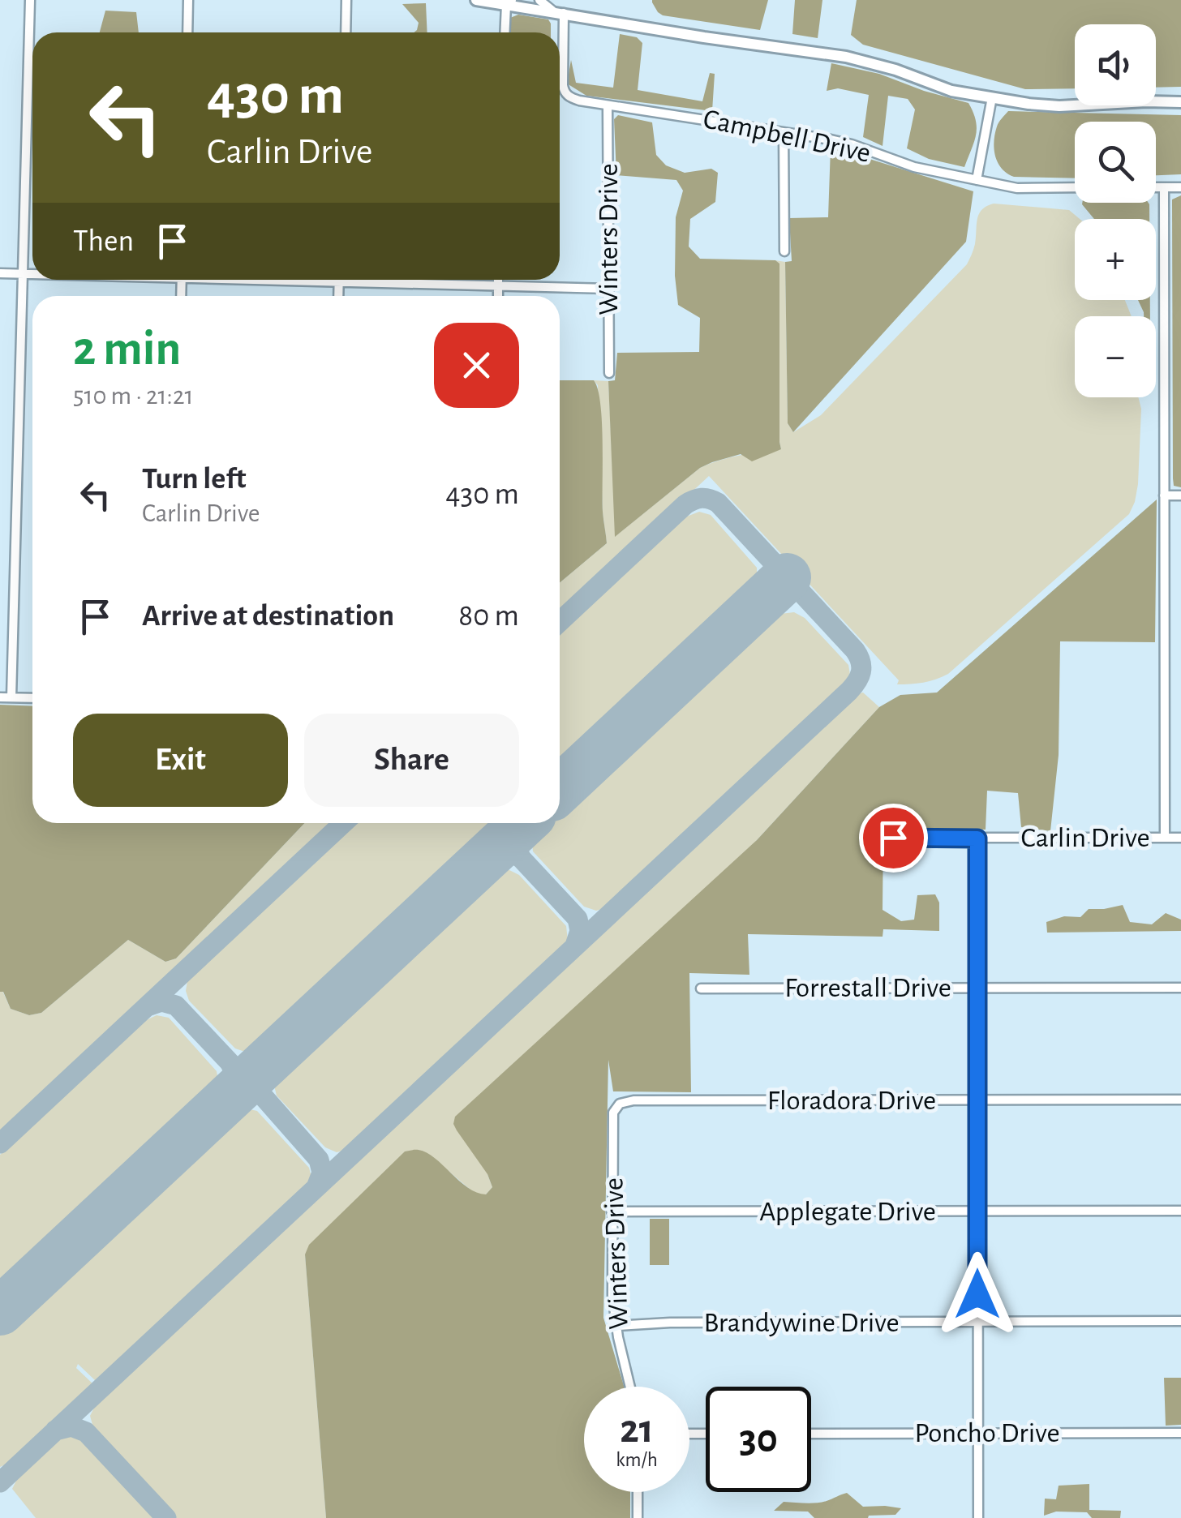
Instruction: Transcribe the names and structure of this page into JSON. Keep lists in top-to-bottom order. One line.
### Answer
{"streets":{"street":["Campbell Drive","Winters Drive","Carlin Drive","Forrestall Drive","Floradora Drive","Applegate Drive","Brandywine Drive","Poncho Drive"]},"crossings":[["Campbell Drive","Winters Drive"],["Winters Drive","Floradora Drive"],["Winters Drive","Applegate Drive"],["Winters Drive","Brandywine Drive"]],"page":{"map_buttons":["+","−"],"turn":["430 m","Carlin Drive"],"then":"Then","heading":["2 min","510 m · 21:21"],"list":[{"name":"Turn left","note":"Carlin Drive","value":"430 m"},{"name":"Arrive at destination","value":"80 m"}],"buttons":["Exit","Share"],"speed":"21 km/h","limit":"30"}}
